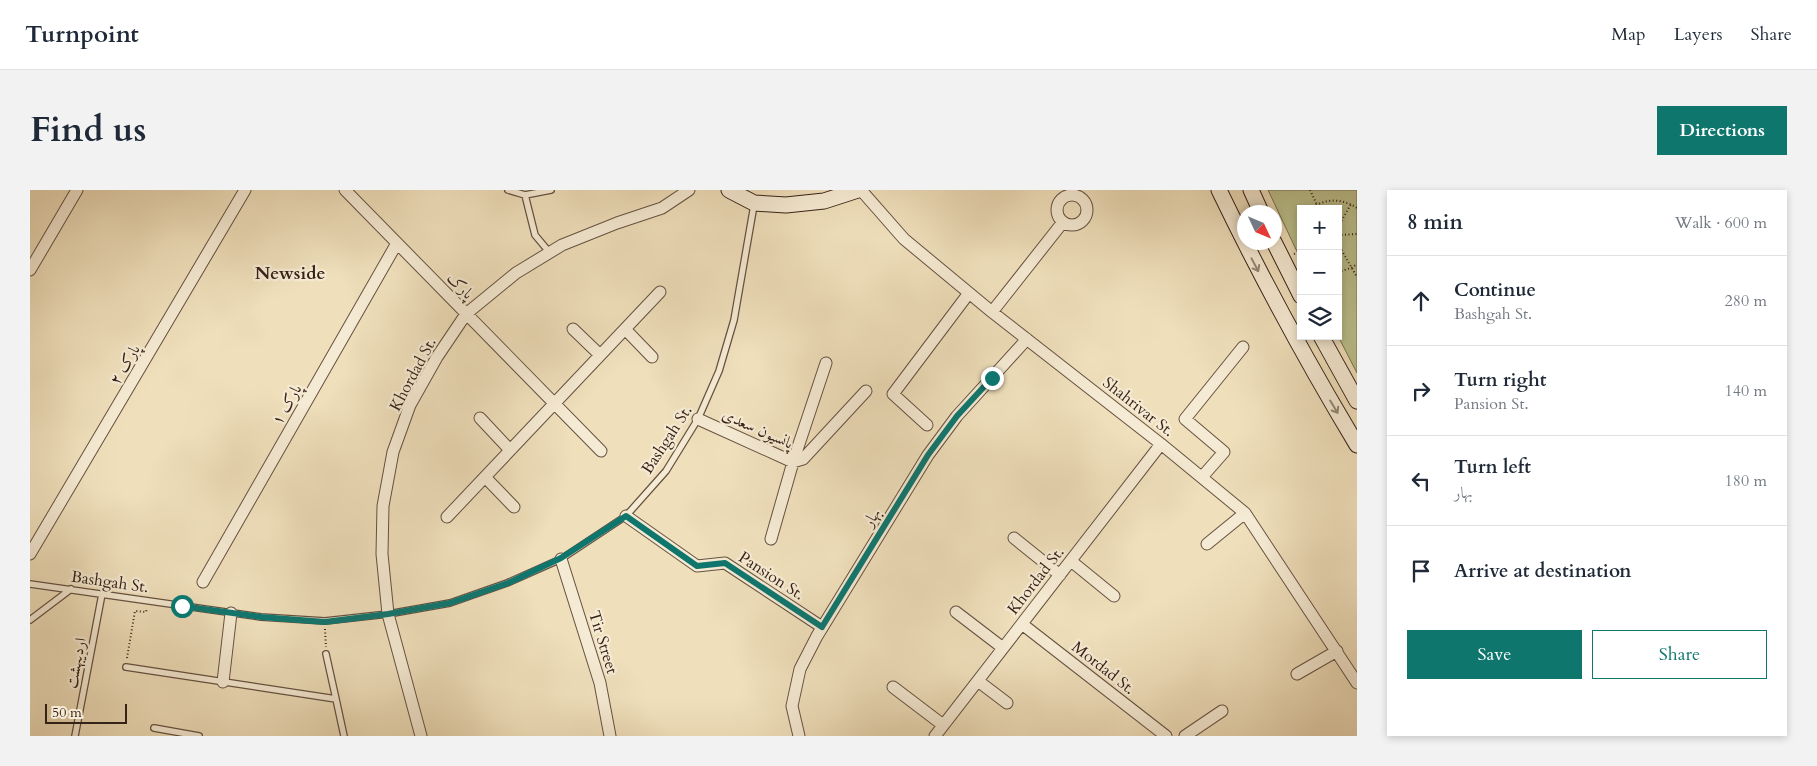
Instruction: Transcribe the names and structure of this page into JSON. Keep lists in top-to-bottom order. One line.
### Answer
{"streets":{"street":["پارک","پارک ۲","Khordad St.","پارک ۱","Shahrivar St.","پانسیون سعدی","بهار","Pansion St.","Tir Street","Mordad St."],"lane":["Bashgah St.","اردیبهشت"]},"crossings":[["پارک","Khordad St."],["پارک","پارک ۱"],["Khordad St.","Shahrivar St."],["Khordad St.","Bashgah St."],["Khordad St.","Mordad St."],["Shahrivar St.","بهار"],["پانسیون سعدی","Bashgah St."],["Bashgah St.","Pansion St."],["Bashgah St.","Tir Street"],["Bashgah St.","اردیبهشت"],["بهار","Pansion St."]],"districts":["Newside"],"scale_bar":"50 m","north":"bottom right","page":{"header":"Turnpoint","nav":["Map","Layers","Share"],"title":"Find us","buttons":["Directions",["Save","Share"]],"heading":["8 min","Walk · 600 m"],"map_buttons":["+","−"],"list":[["Continue","Bashgah St.","280 m"],["Turn right","Pansion St.","140 m"],["Turn left","بهار","180 m"],"Arrive at destination"],"scale":"50 m"}}
